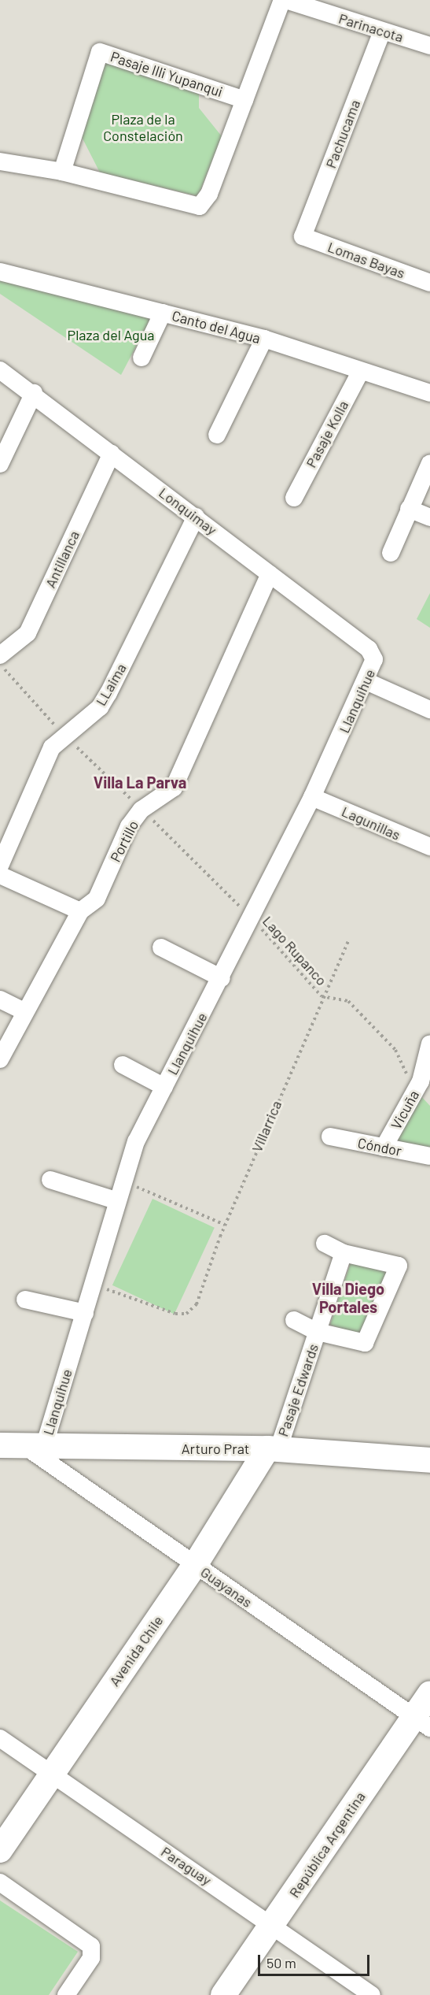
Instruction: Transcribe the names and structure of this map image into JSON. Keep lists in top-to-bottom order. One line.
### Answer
{"streets":{"main road":["Arturo Prat","Avenida Chile","República Argentina"],"street":["Parinacota","Pasaje Illi Yupanqui","Pachucama","Lomas Bayas","Canto del Agua","Pasaje Kolla","Lonquimay","Antillanca","LLaima","Llanquihue","Lagunillas","Portillo","Vicuña","Cóndor","Pasaje Edwards","Guayanas","Paraguay"],"path":["Lago Rupanco","Villarrica"]},"crossings":[["Parinacota","Pachucama"],["Pachucama","Lomas Bayas"],["Canto del Agua","Pasaje Kolla"],["Lonquimay","Antillanca"],["Lonquimay","LLaima"],["Lonquimay","Llanquihue"],["Lonquimay","Portillo"],["LLaima","Lago Rupanco"],["Llanquihue","Lagunillas"],["Llanquihue","Lago Rupanco"],["Llanquihue","Villarrica"],["Llanquihue","Arturo Prat"],["Llanquihue","Guayanas"],["Portillo","Lago Rupanco"],["Lago Rupanco","Villarrica"],["Vicuña","Cóndor"],["Pasaje Edwards","Arturo Prat"],["Pasaje Edwards","Avenida Chile"],["Arturo Prat","Guayanas"],["Arturo Prat","Avenida Chile"],["Guayanas","Avenida Chile"],["Guayanas","República Argentina"],["Avenida Chile","Paraguay"],["República Argentina","Paraguay"]],"districts":["Villa La Parva","Villa Diego Portales"],"parks":["Plaza de la Constelación","Plaza del Agua"],"scale_bar":"50 m"}
